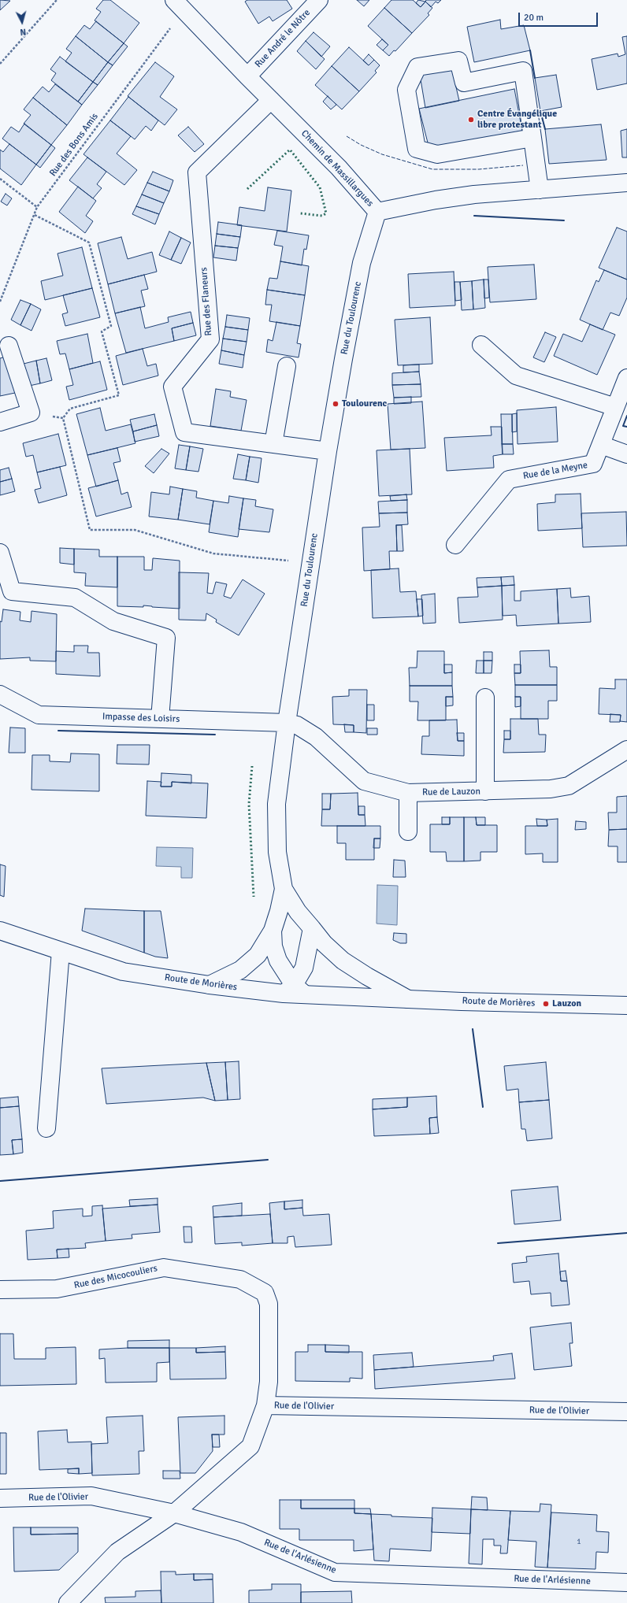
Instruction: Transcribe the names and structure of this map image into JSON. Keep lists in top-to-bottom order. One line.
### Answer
{"streets":{"street":["Rue André le Nôtre","Chemin de Massillargues","Rue des Flaneurs","Rue du Toulourenc","Rue de la Meyne","Impasse des Loisirs","Rue de Lauzon","Route de Morières","Rue des Micocouliers","Rue de l'Olivier","Rue de l'Arlésienne"],"path":["Rue des Bons Amis"]},"crossings":[["Rue André le Nôtre","Chemin de Massillargues"],["Rue des Bons Amis","Chemin de Massillargues"],["Chemin de Massillargues","Rue des Flaneurs"],["Chemin de Massillargues","Rue du Toulourenc"],["Rue des Flaneurs","Rue du Toulourenc"],["Rue du Toulourenc","Impasse des Loisirs"],["Rue du Toulourenc","Rue de Lauzon"],["Rue du Toulourenc","Route de Morières"],["Impasse des Loisirs","Rue de Lauzon"],["Rue des Micocouliers","Rue de l'Olivier"],["Rue de l'Olivier","Rue de l'Arlésienne"]],"places":["Centre Évangélique libre protestant","Toulourenc","Lauzon"],"house_numbers":["1"],"scale_bar":"20 m","north":"bottom"}
